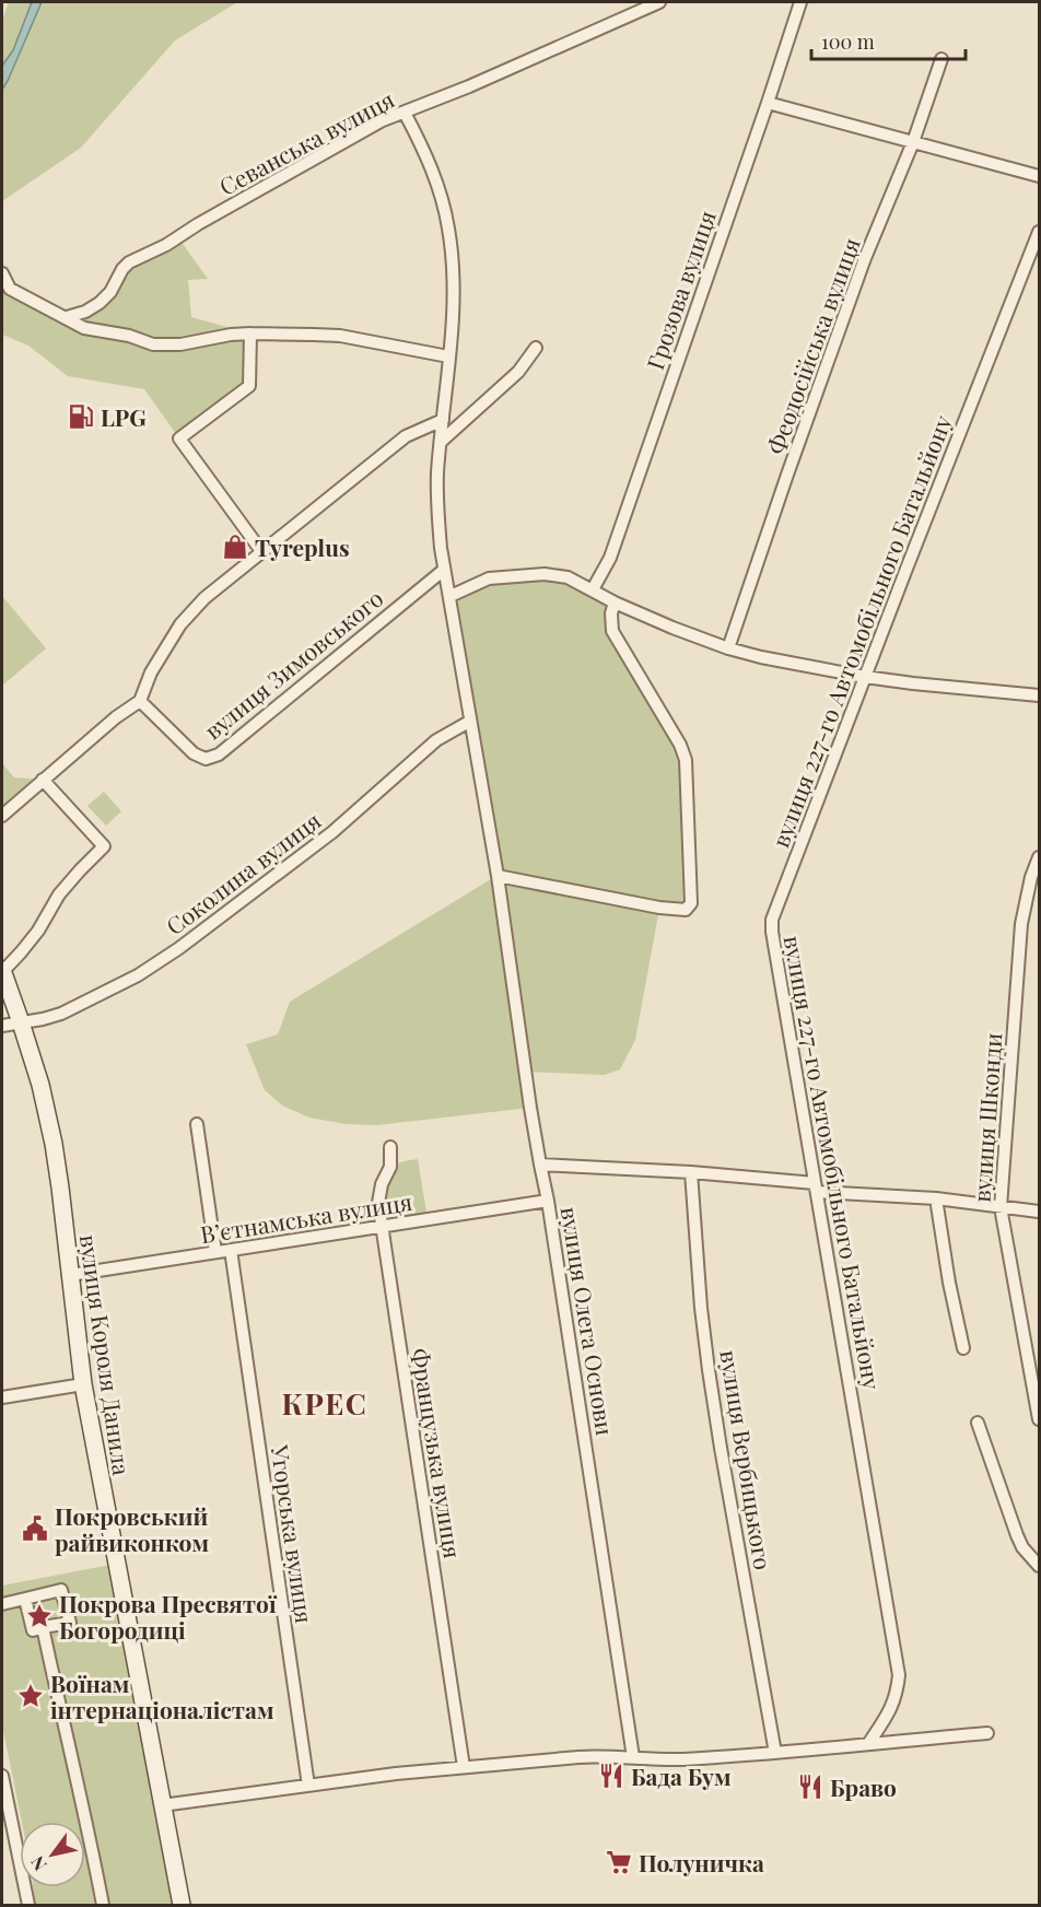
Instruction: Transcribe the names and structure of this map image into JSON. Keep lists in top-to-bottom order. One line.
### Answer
{"streets":{"main road":["вулиця Короля Данила"],"street":["Севанська вулиця","Грозова вулиця","Феодосійська вулиця","вулиця 227-го Автомобільного Батальйону","вулиця Зимовського","Соколина вулиця","вулиця Шконди","Вʼєтнамська вулиця","вулиця Олега Основи","Французька вулиця","вулиця Вербицького","Угорська вулиця"]},"crossings":[["Севанська вулиця","вулиця Олега Основи"],["вулиця Зимовського","вулиця Олега Основи"],["Соколина вулиця","вулиця Олега Основи"],["Соколина вулиця","вулиця Короля Данила"],["Вʼєтнамська вулиця","вулиця Олега Основи"],["Вʼєтнамська вулиця","вулиця Короля Данила"],["Вʼєтнамська вулиця","Французька вулиця"],["Вʼєтнамська вулиця","Угорська вулиця"]],"districts":["КРЕС"],"places":{"fuel station":["LPG"],"shop":["Tyreplus"],"public building":["Покровський райвиконком"],"place":["Покрова Пресвятої Богородиці","Воїнам інтернаціоналістам"],"restaurant":["Бада Бум","Браво"],"supermarket":["Полуничка"]},"scale_bar":"100 m","north":"bottom left"}
